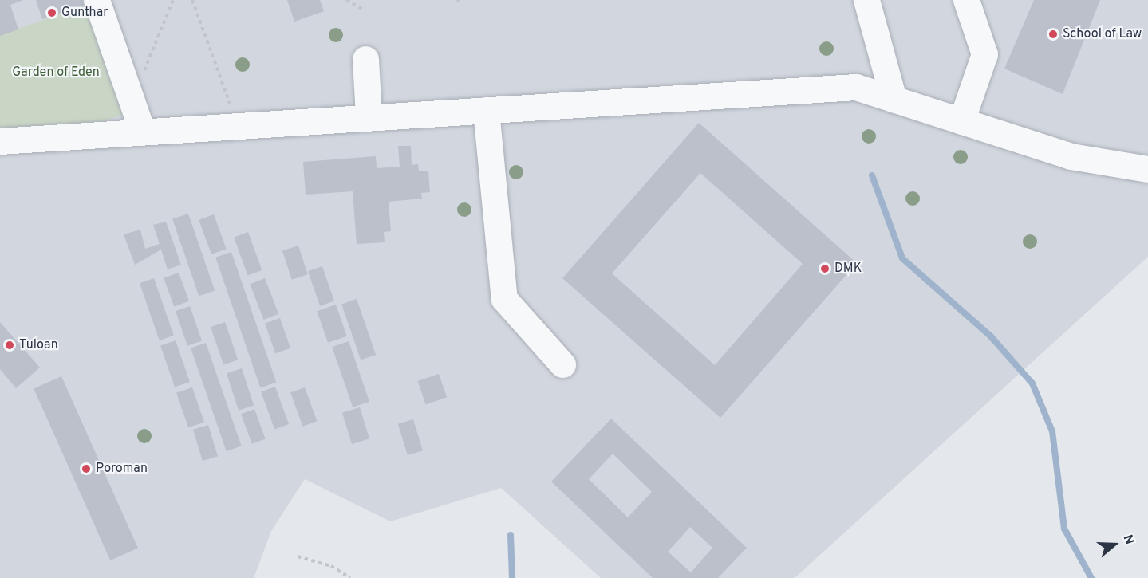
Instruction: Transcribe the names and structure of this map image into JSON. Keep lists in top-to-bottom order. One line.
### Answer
{"parks":["Garden of Eden"],"places":["Gunthar","School of Law","DMK","Tuloan","Poroman"],"north":"right"}
